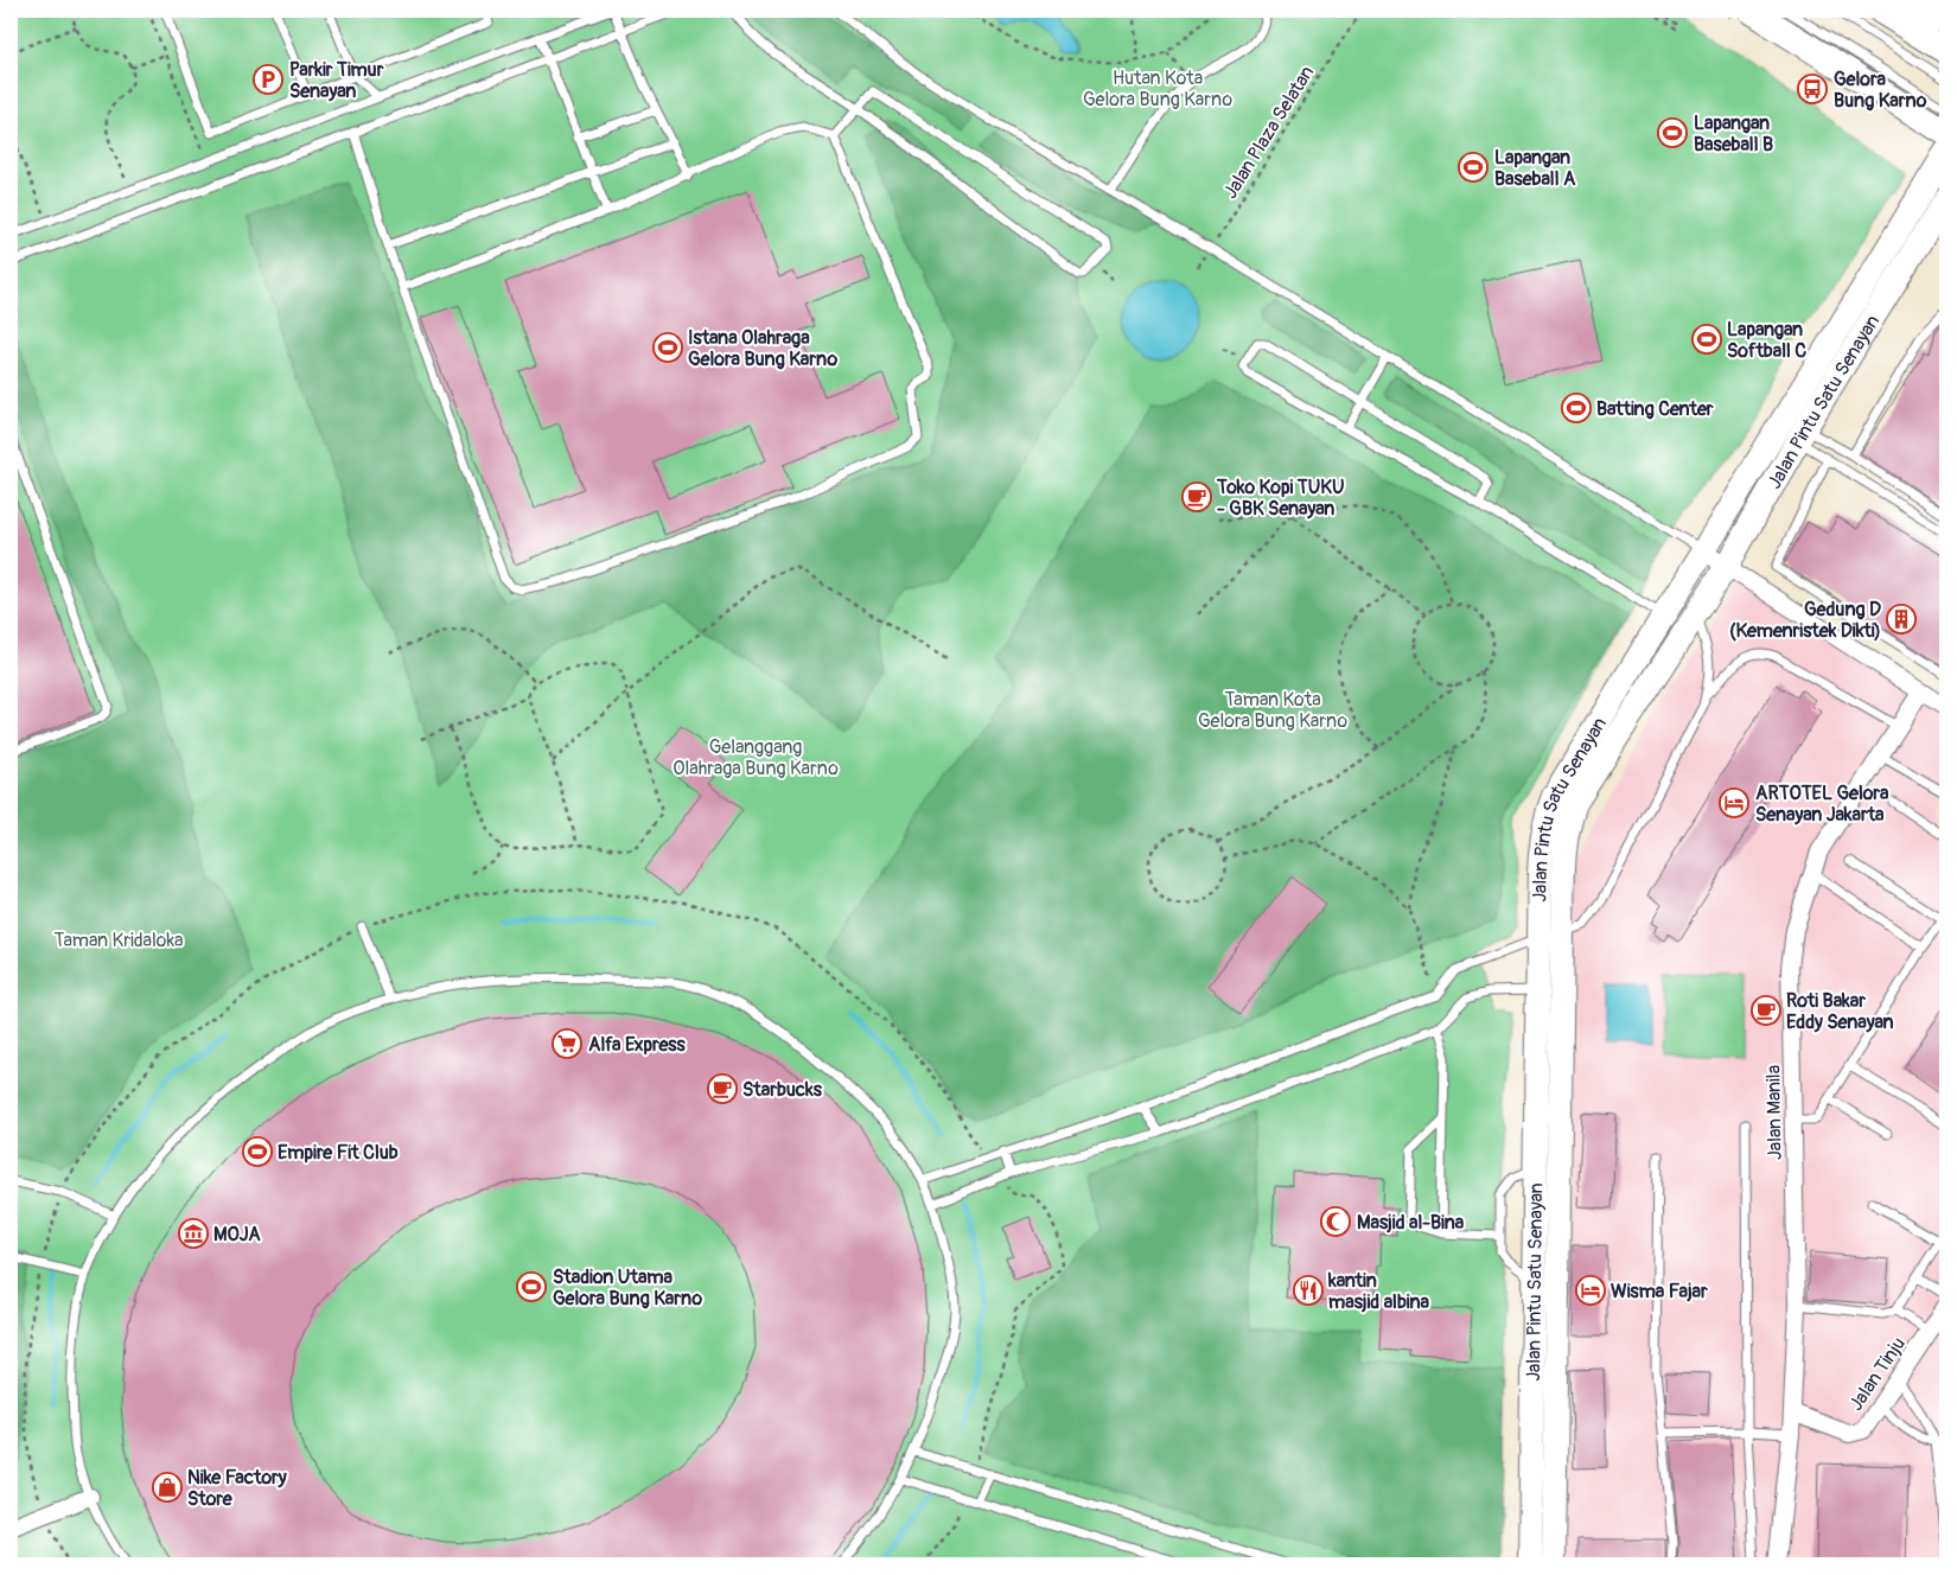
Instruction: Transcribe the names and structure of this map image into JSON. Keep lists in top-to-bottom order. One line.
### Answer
{"streets":{"main road":["Jalan Pintu Satu Senayan"],"street":["Jalan Manila","Jalan Tinju"],"path":["Jalan Plaza Selatan"]},"crossings":[["Jalan Manila","Jalan Tinju"]],"parks":["Hutan Kota Gelora Bung Karno","Taman Kota Gelora Bung Karno","Gelanggang Olahraga Bung Karno","Taman Kridaloka"],"places":{"parking":["Parkir Timur Senayan"],"bus stop":["Gelora Bung Karno"],"sports":["Lapangan Baseball B","Lapangan Baseball A","Lapangan Softball C","Istana Olahraga Gelora Bung Karno","Batting Center","Empire Fit Club","Stadion Utama Gelora Bung Karno"],"cafe":["Toko Kopi TUKU - GBK Senayan","Roti Bakar Eddy Senayan","Starbucks"],"building":["Gedung D (Kemenristek Dikti)"],"hotel":["ARTOTEL Gelora Senayan Jakarta","Wisma Fajar"],"supermarket":["Alfa Express"],"mosque":["Masjid al-Bina"],"museum":["MOJA"],"restaurant":["kantin masjid albina"],"shop":["Nike Factory Store"]}}
